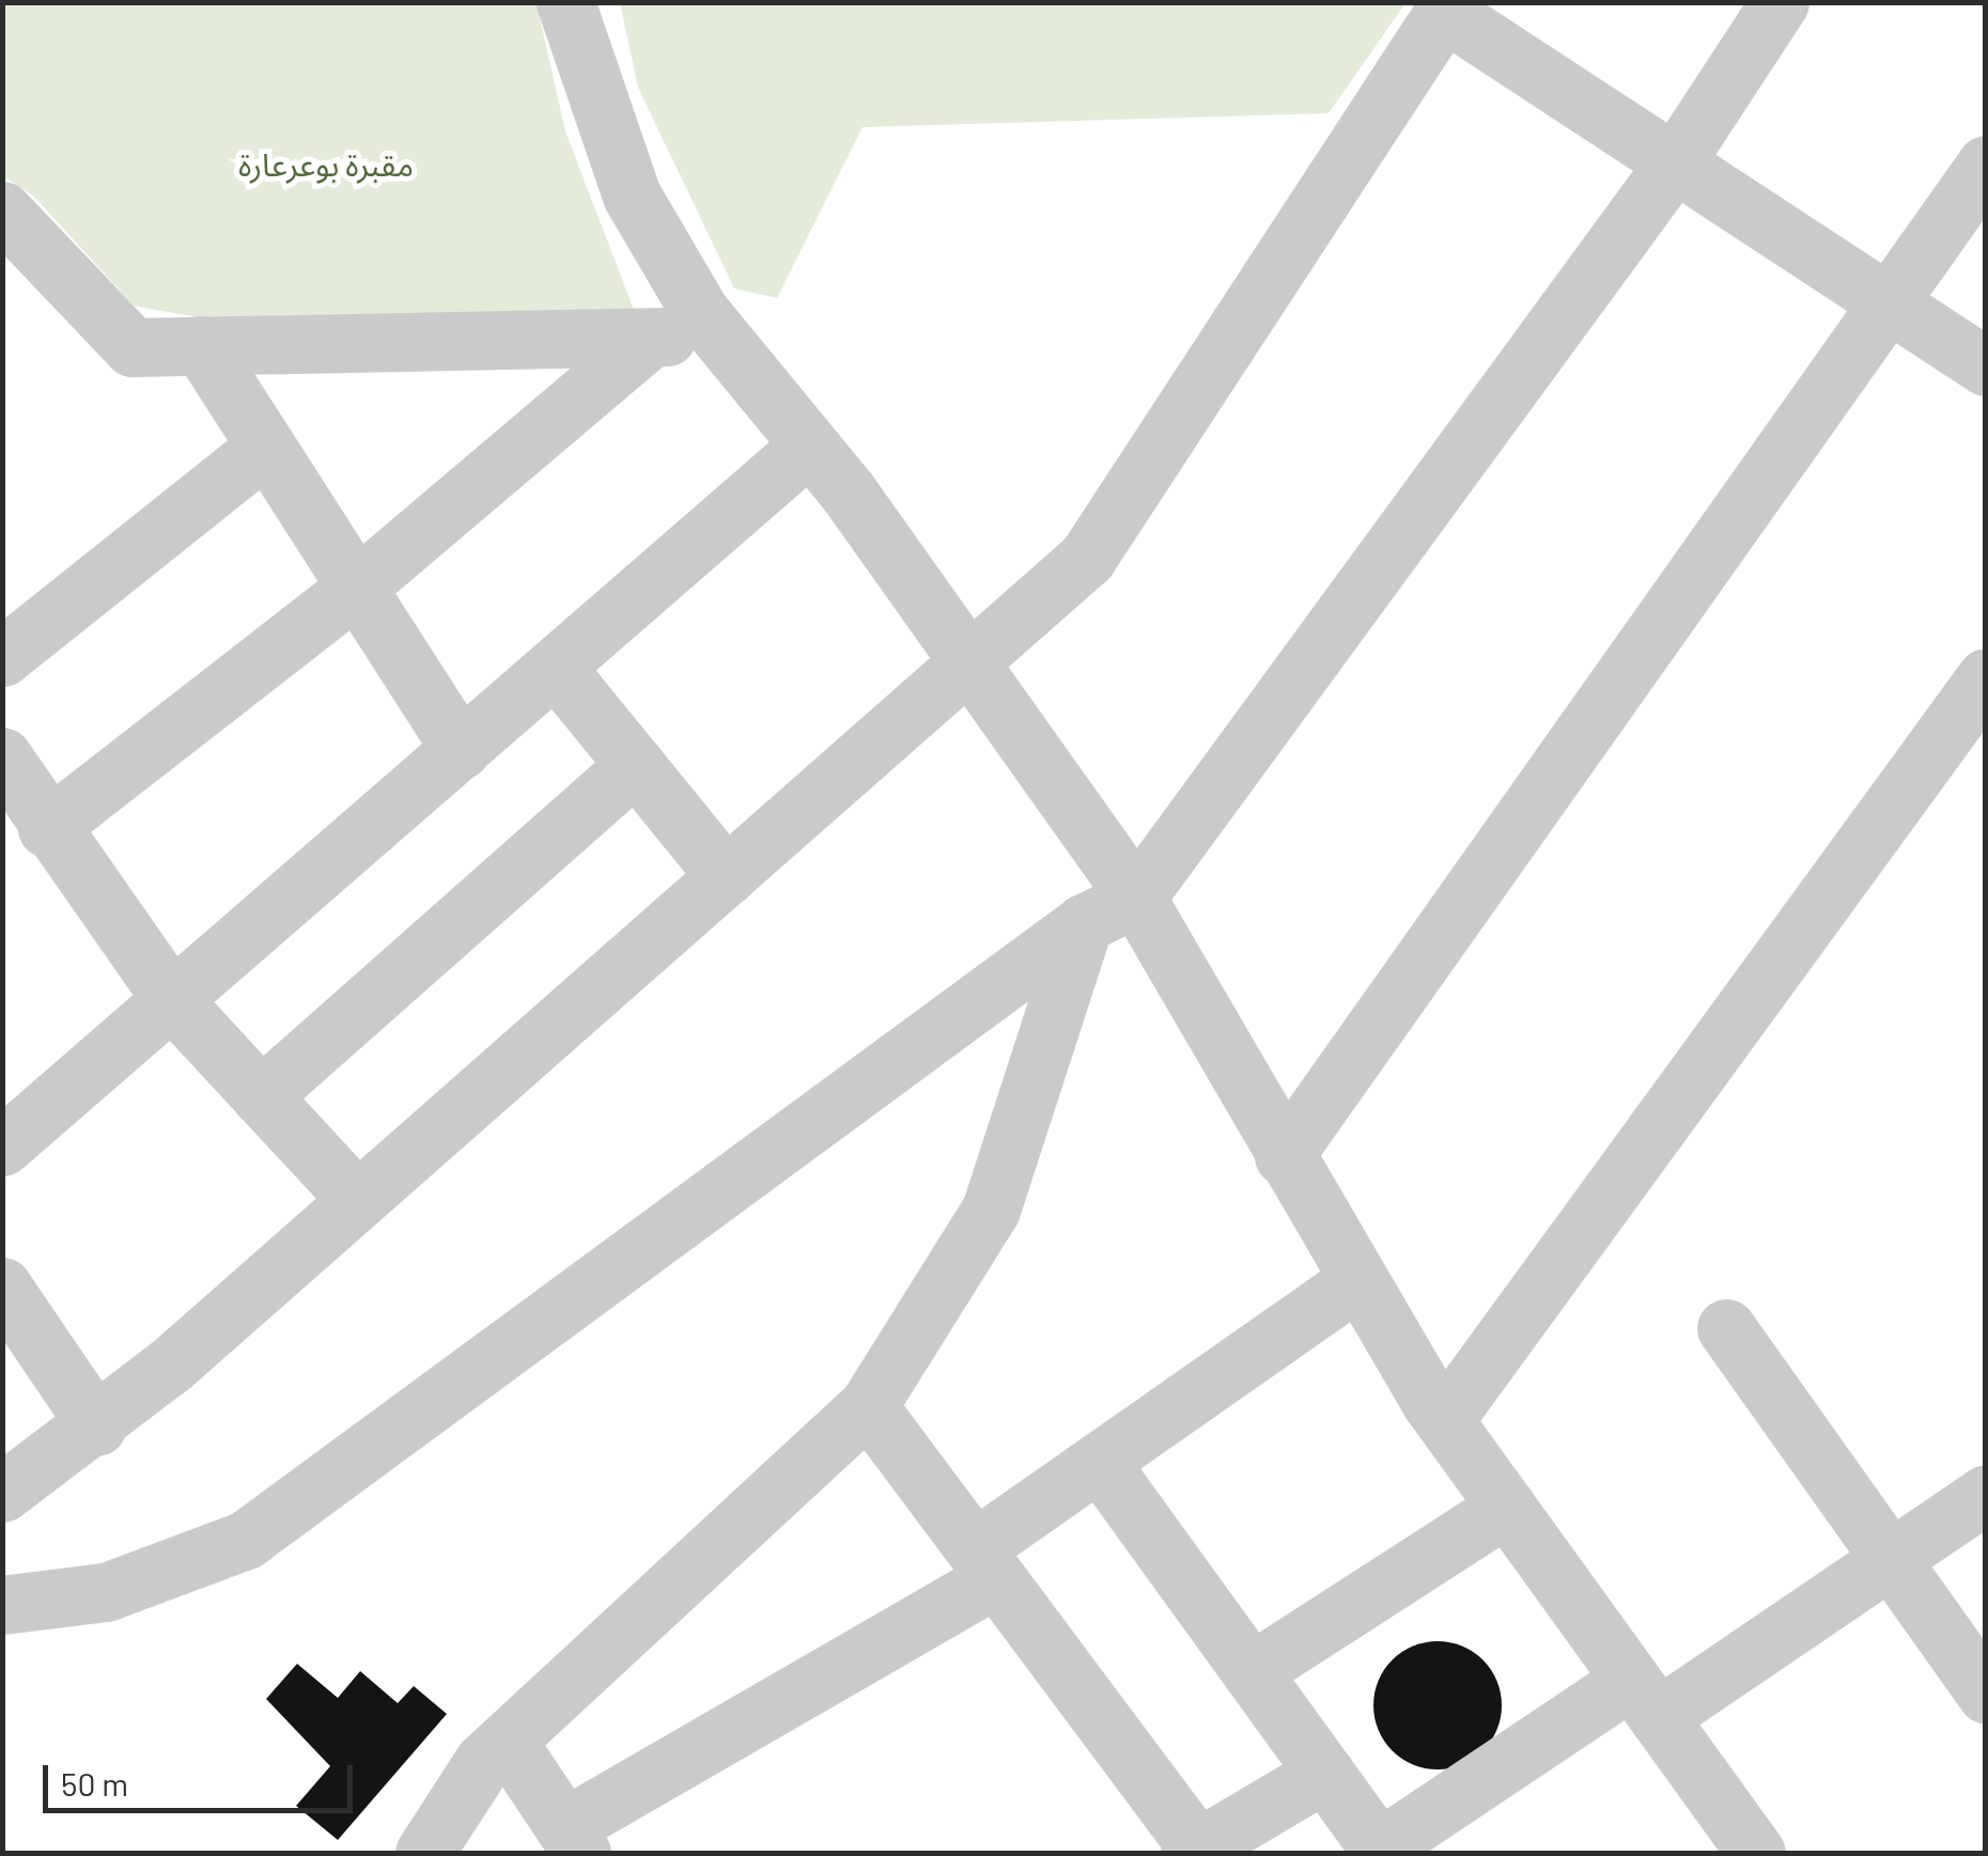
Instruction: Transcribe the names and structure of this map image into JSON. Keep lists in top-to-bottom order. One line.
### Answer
{"parks":["مقبرة بوعرعارة"],"scale_bar":"50 m"}
